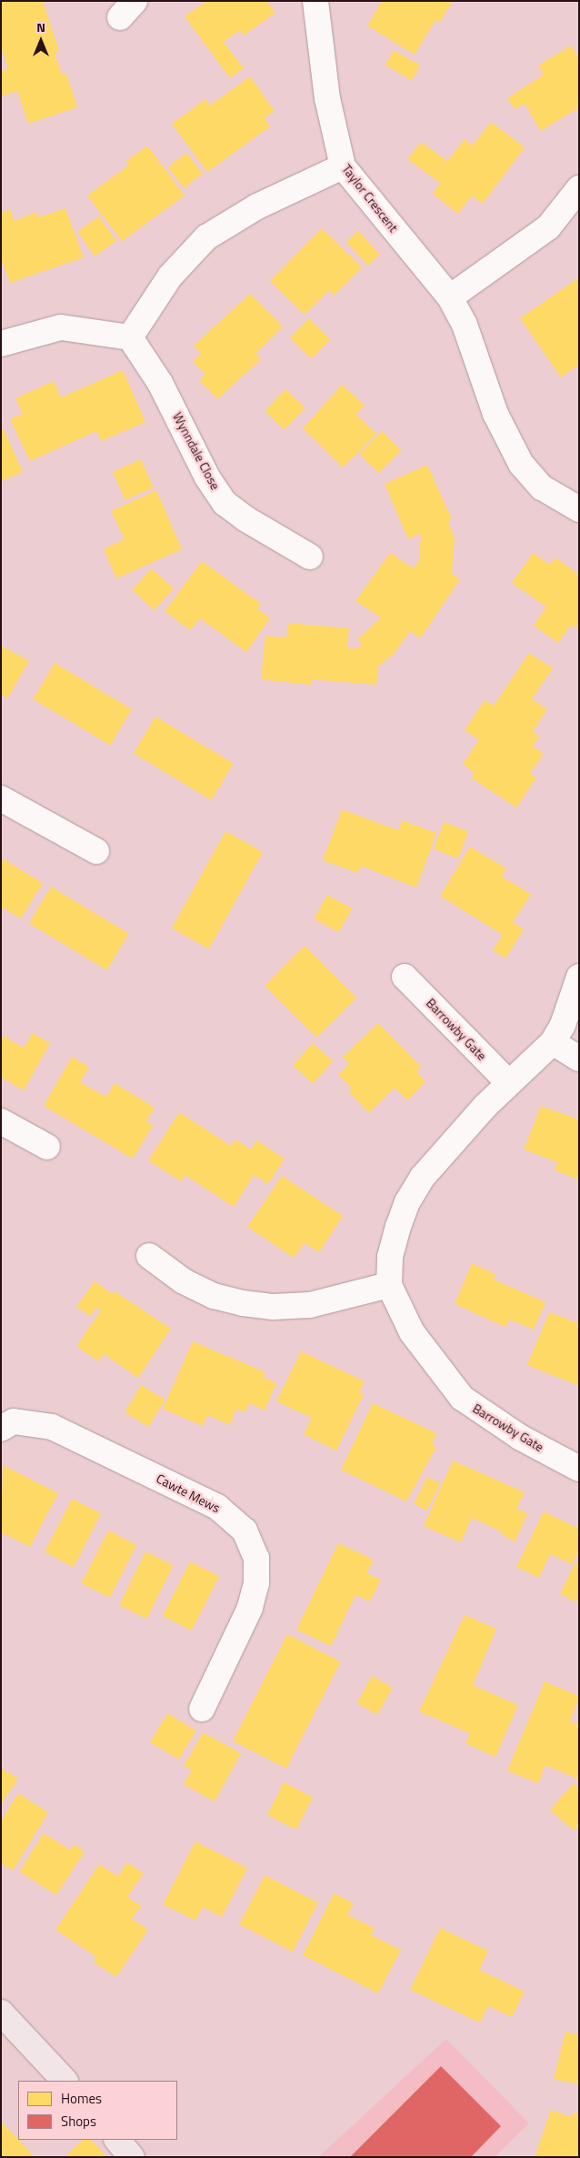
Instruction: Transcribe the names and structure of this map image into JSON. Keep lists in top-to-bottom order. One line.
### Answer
{"streets":{"street":["Taylor Crescent","Wynndale Close","Barrowby Gate","Cawte Mews"]},"legend":["Homes","Shops"],"north":"top"}
